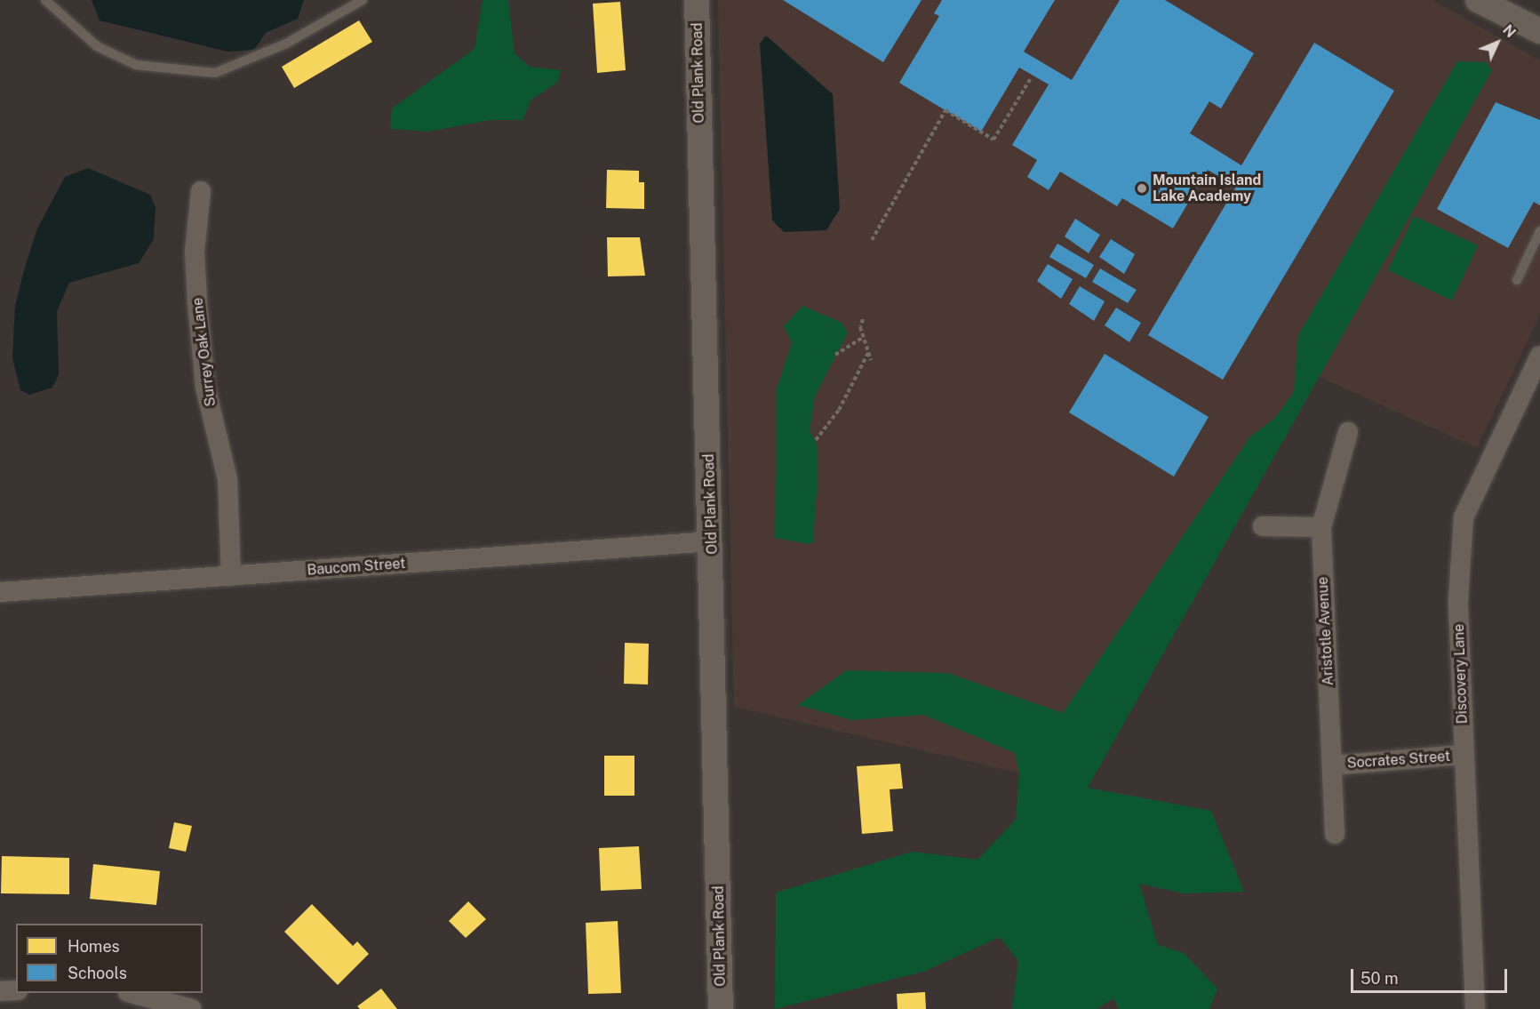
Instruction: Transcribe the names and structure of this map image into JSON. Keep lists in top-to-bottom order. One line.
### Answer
{"streets":{"street":["Old Plank Road","Surrey Oak Lane","Baucom Street","Aristotle Avenue","Discovery Lane","Socrates Street"]},"crossings":[["Old Plank Road","Baucom Street"],["Surrey Oak Lane","Baucom Street"],["Aristotle Avenue","Socrates Street"],["Discovery Lane","Socrates Street"]],"places":["Mountain Island Lake Academy"],"legend":["Homes","Schools"],"scale_bar":"50 m","north":"top right"}
